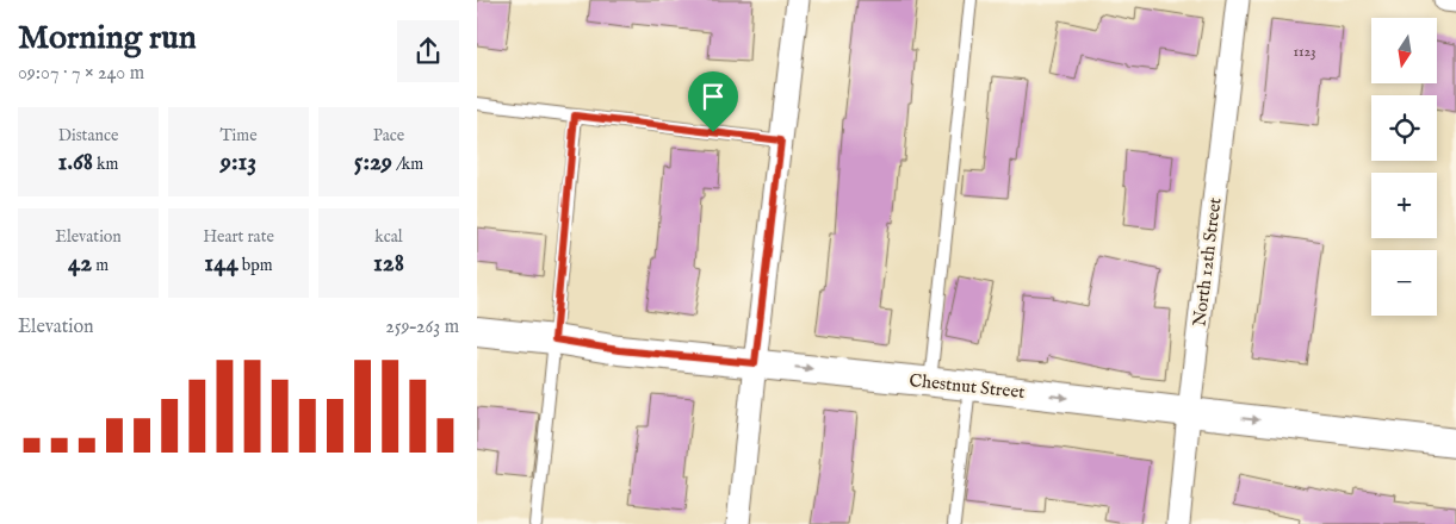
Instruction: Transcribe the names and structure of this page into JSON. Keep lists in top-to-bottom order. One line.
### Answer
{"streets":{"street":["North 12th Street","Chestnut Street"]},"crossings":[["North 12th Street","Chestnut Street"]],"one_way":["Chestnut Street"],"house_numbers":["1123"],"north":"bottom","page":{"heading":["Morning run","09:07 · 7 × 240 m"],"map_buttons":["+","−"],"stats":[["Distance","1.68 km"],["Time","9:13"],["Pace","5:29 /km"],["Elevation","42 m"],["Heart rate","144 bpm"],["kcal","128"]],"chart":["Elevation","259–263 m"]}}
